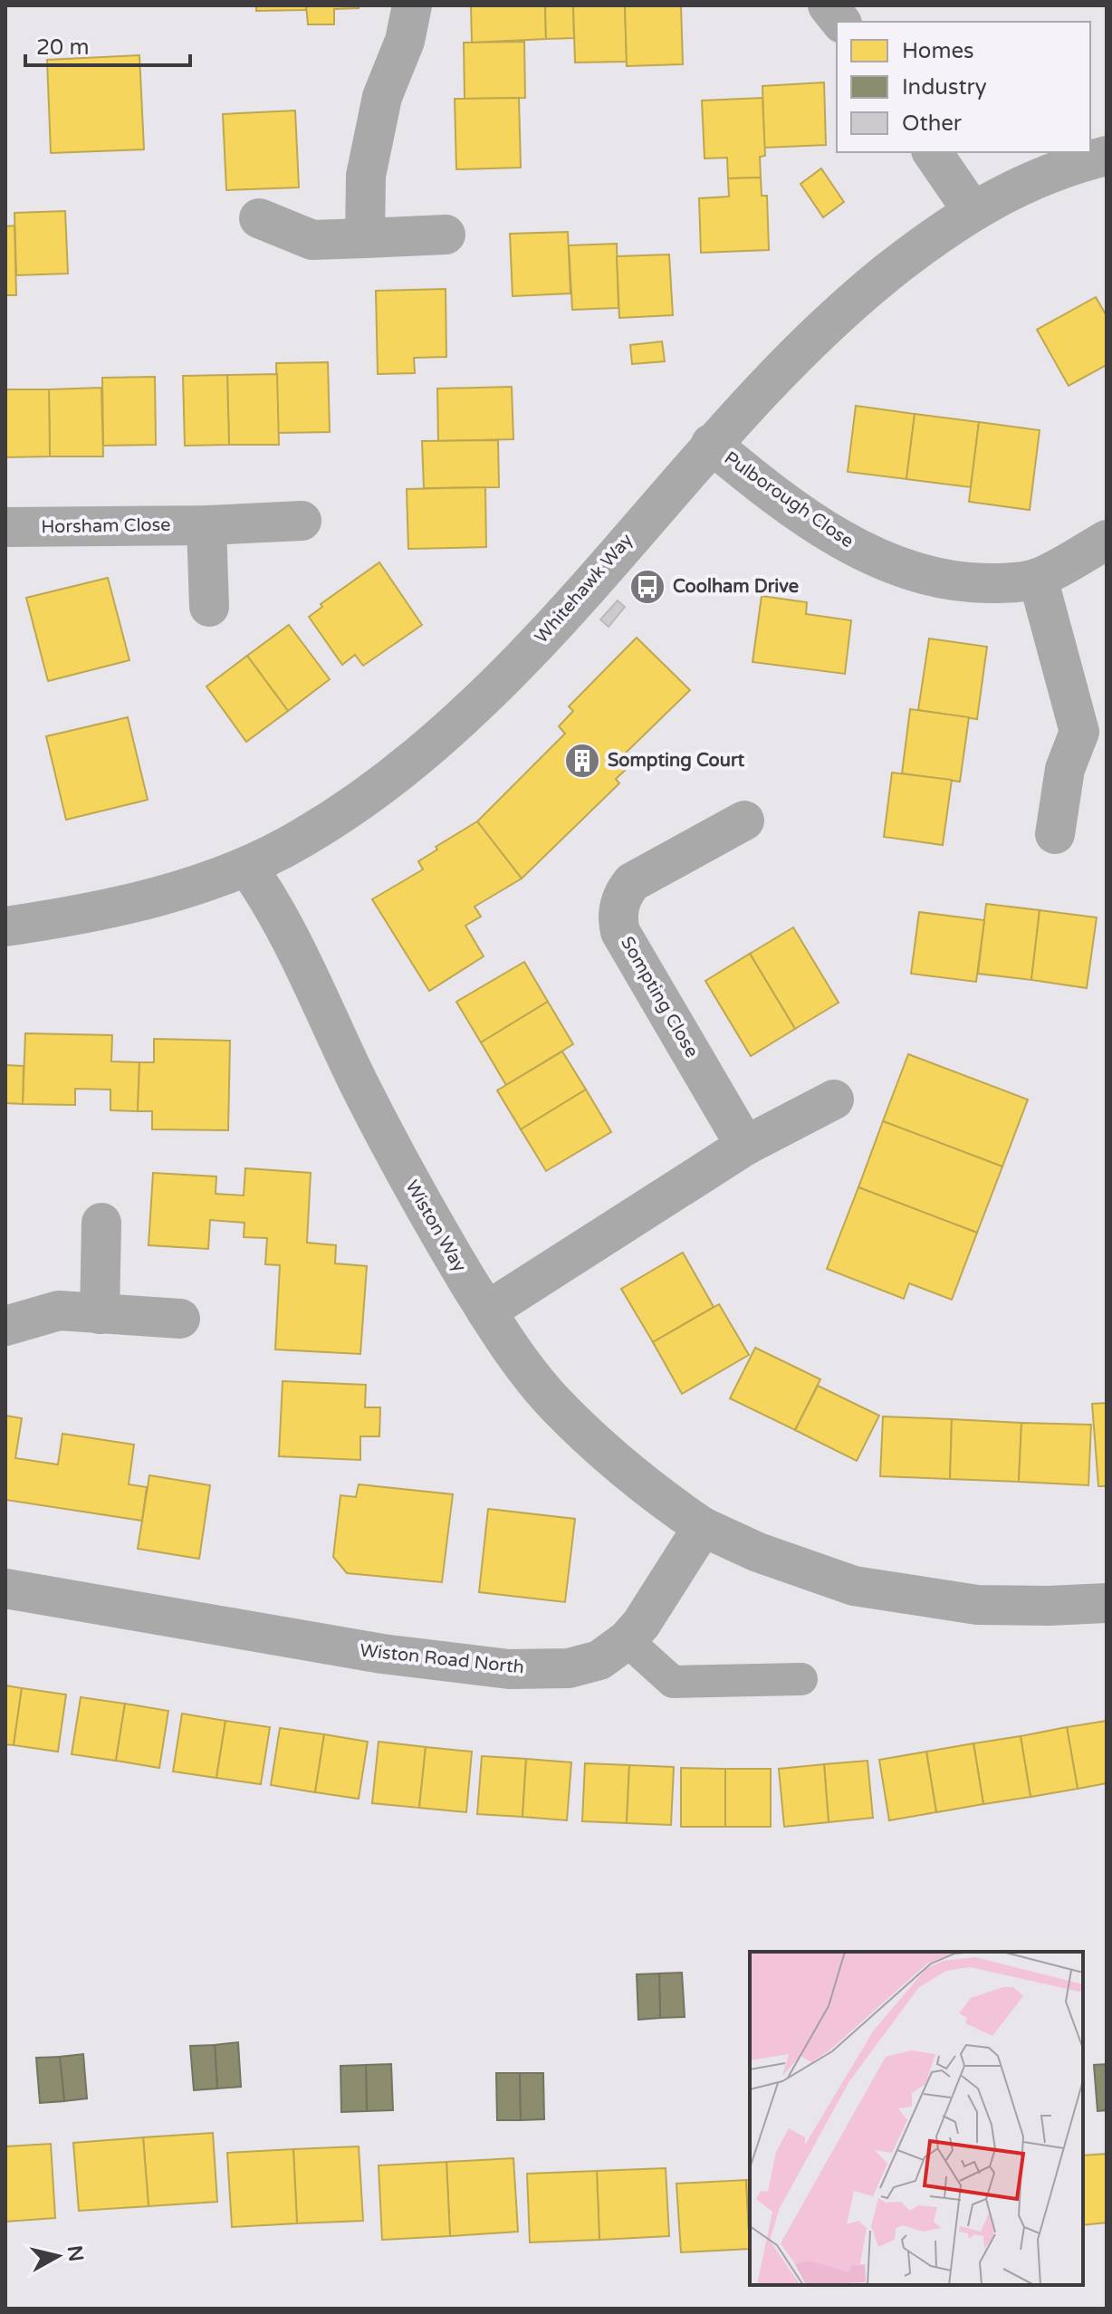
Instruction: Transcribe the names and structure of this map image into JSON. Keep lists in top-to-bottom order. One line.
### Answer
{"streets":{"street":["Pulborough Close","Horsham Close","Whitehawk Way","Sompting Close","Wiston Way","Wiston Road North"]},"crossings":[["Pulborough Close","Whitehawk Way"],["Whitehawk Way","Wiston Way"],["Wiston Way","Wiston Road North"]],"places":{"bus stop":["Coolham Drive"],"building":["Sompting Court"]},"legend":["Homes","Industry","Other"],"scale_bar":"20 m","north":"right"}
